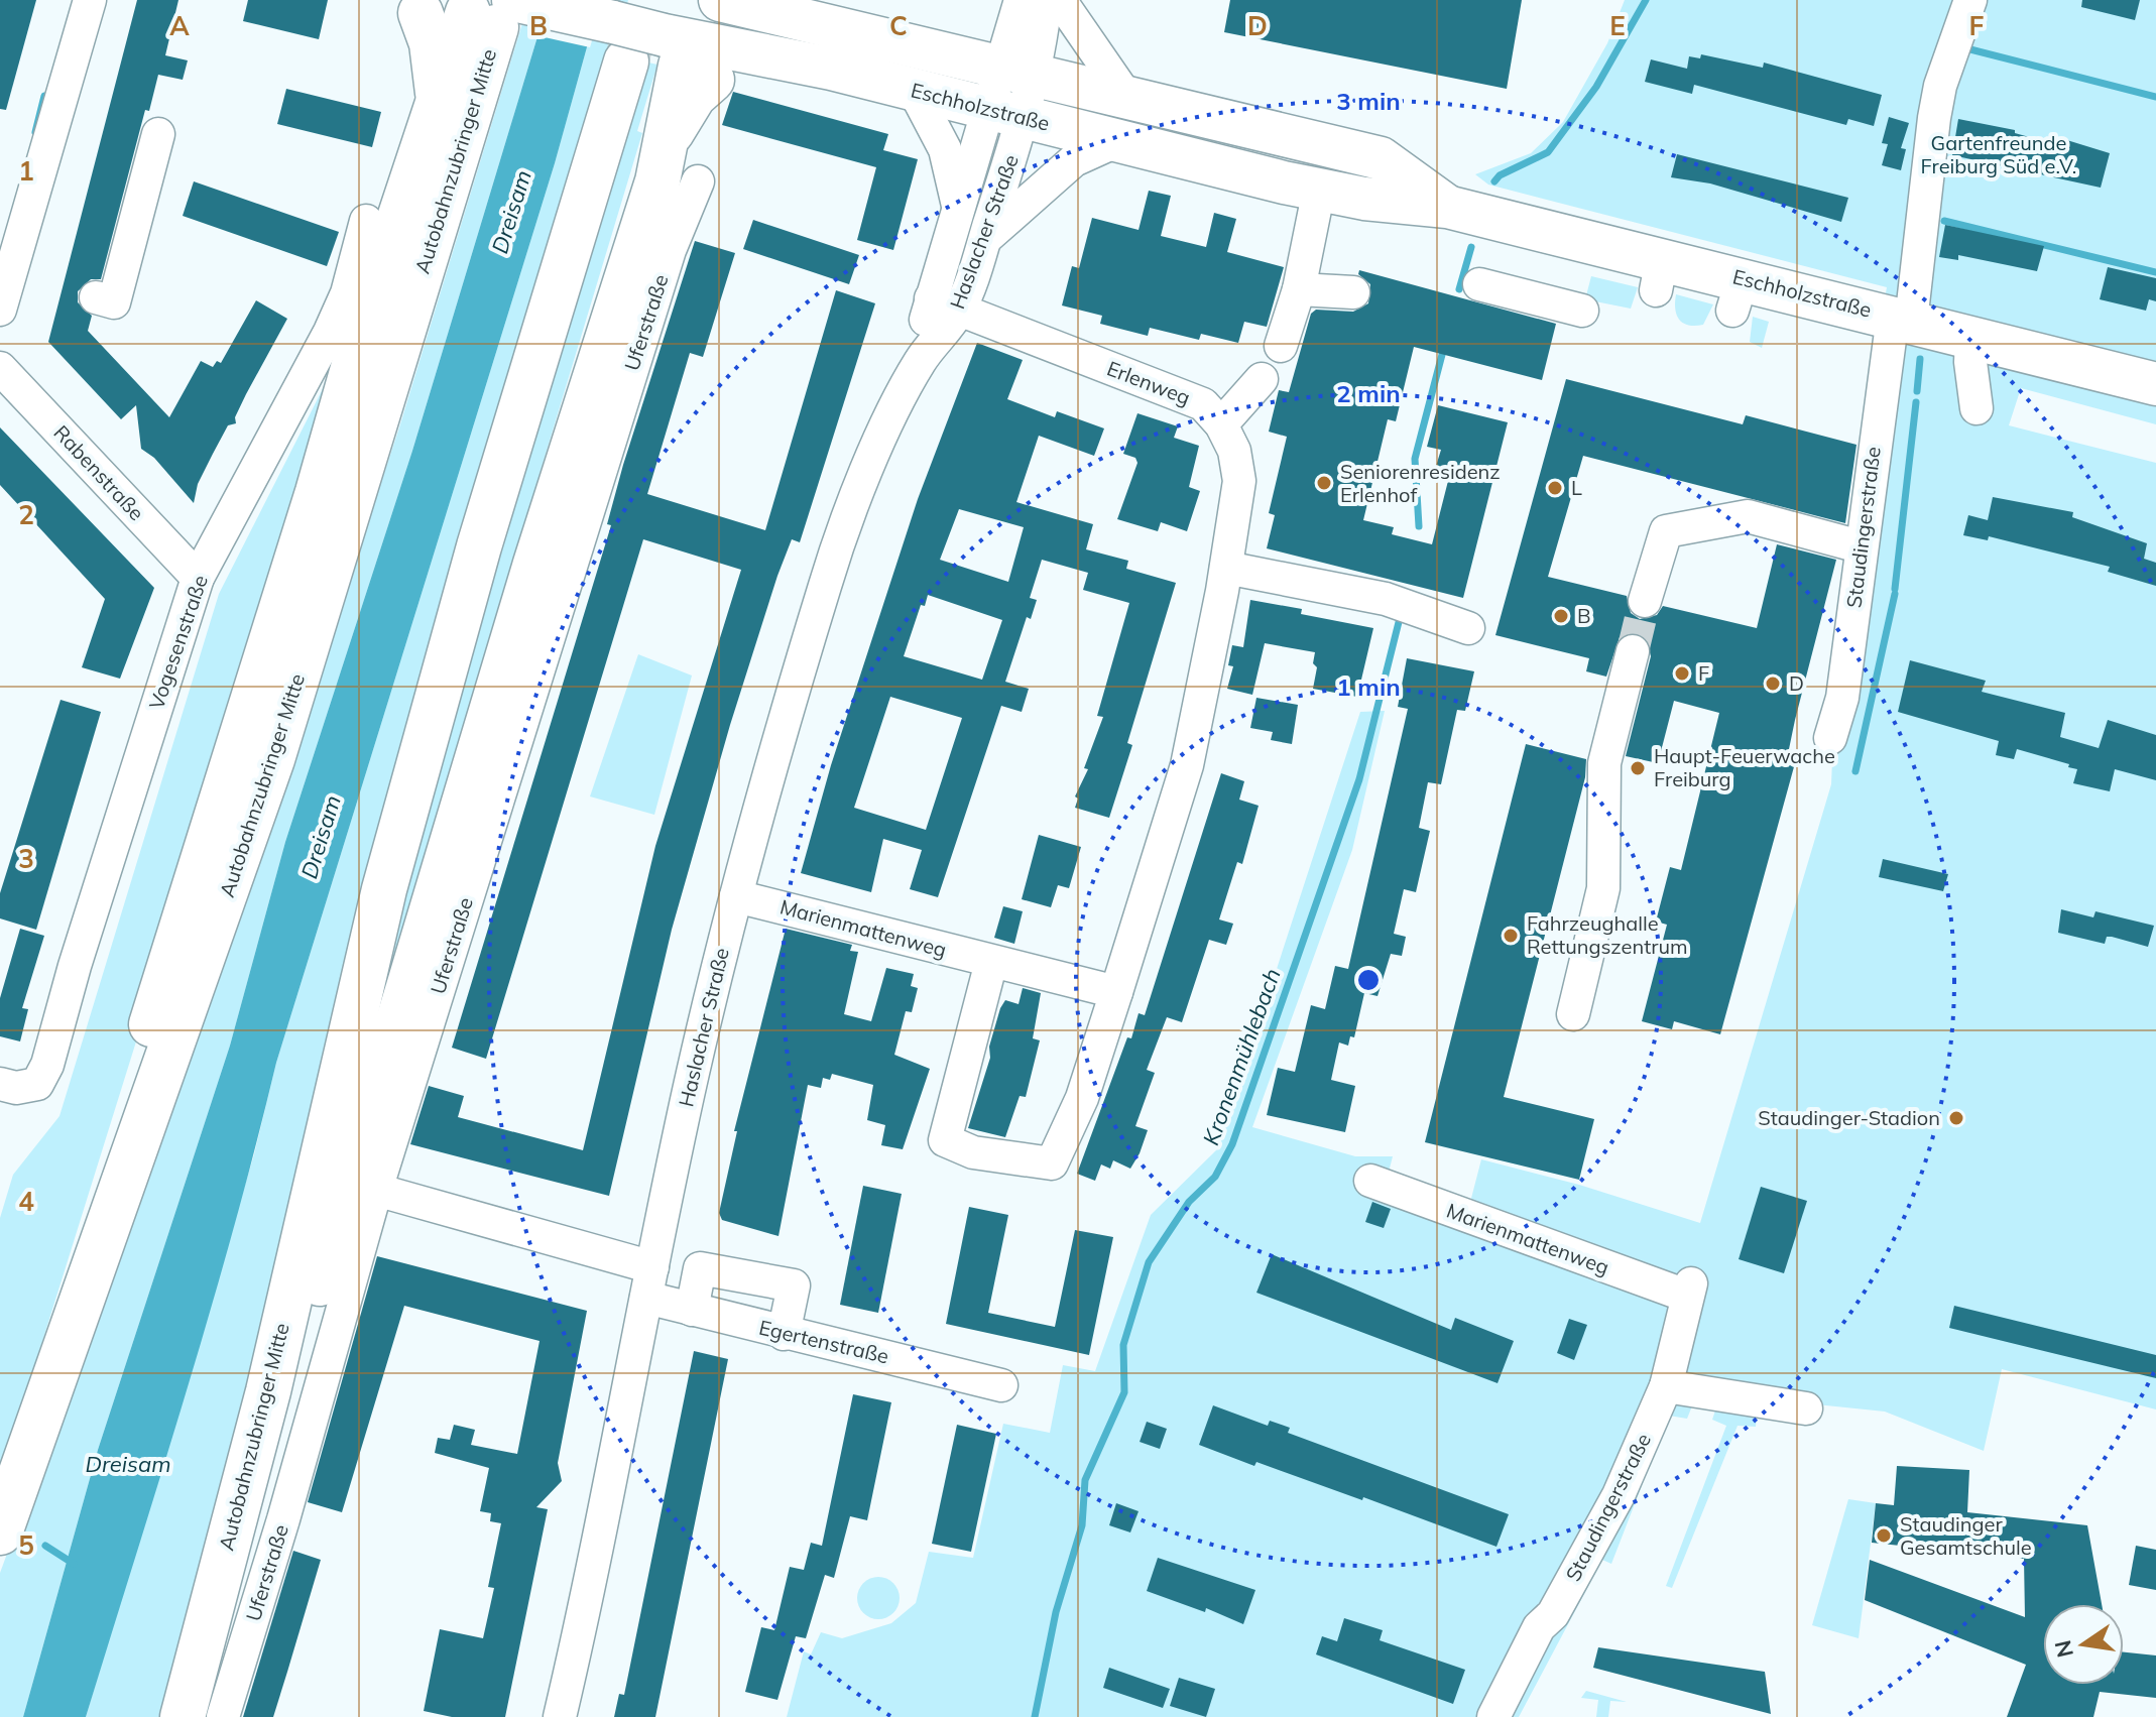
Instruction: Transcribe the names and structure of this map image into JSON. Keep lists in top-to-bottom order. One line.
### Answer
{"streets":{"highway":["Autobahnzubringer Mitte"],"main road":["Eschholzstraße"],"street":["Haslacher Straße","Uferstraße","Erlenweg","Rabenstraße","Staudingerstraße","Vogesenstraße","Marienmattenweg","Egertenstraße"]},"crossings":[["Eschholzstraße","Haslacher Straße"],["Eschholzstraße","Staudingerstraße"],["Haslacher Straße","Erlenweg"],["Haslacher Straße","Marienmattenweg"],["Haslacher Straße","Egertenstraße"],["Uferstraße","Egertenstraße"],["Erlenweg","Marienmattenweg"],["Rabenstraße","Vogesenstraße"],["Staudingerstraße","Marienmattenweg"]],"water":["Dreisam","Kronenmühlebach"],"parks":["Gartenfreunde Freiburg Süd e.V."],"places":["Seniorenresidenz Erlenhof","L","B","F","D","Haupt-Feuerwache Freiburg","Fahrzeughalle Rettungszentrum","Staudinger-Stadion","Staudinger Gesamtschule"],"north":"left","grid":{"columns":["A","B","C","D","E","F"],"rows":["1","2","3","4","5"]},"rings":["3 min","2 min","1 min"]}
